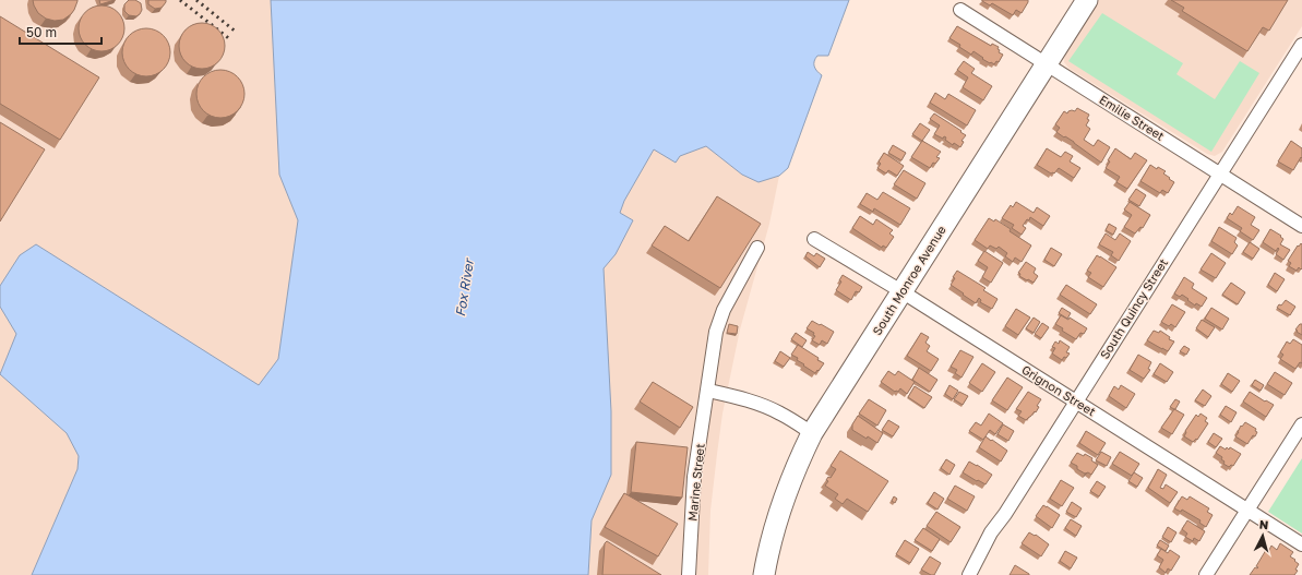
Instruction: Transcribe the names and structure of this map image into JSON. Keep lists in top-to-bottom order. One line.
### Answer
{"streets":{"main road":["South Monroe Avenue"],"street":["Emilie Street","South Quincy Street","Grignon Street","Marine Street"]},"crossings":[["Emilie Street","South Monroe Avenue"],["Emilie Street","South Quincy Street"],["South Monroe Avenue","Grignon Street"],["South Quincy Street","Grignon Street"]],"water":["Fox River"],"scale_bar":"50 m","north":"top"}
